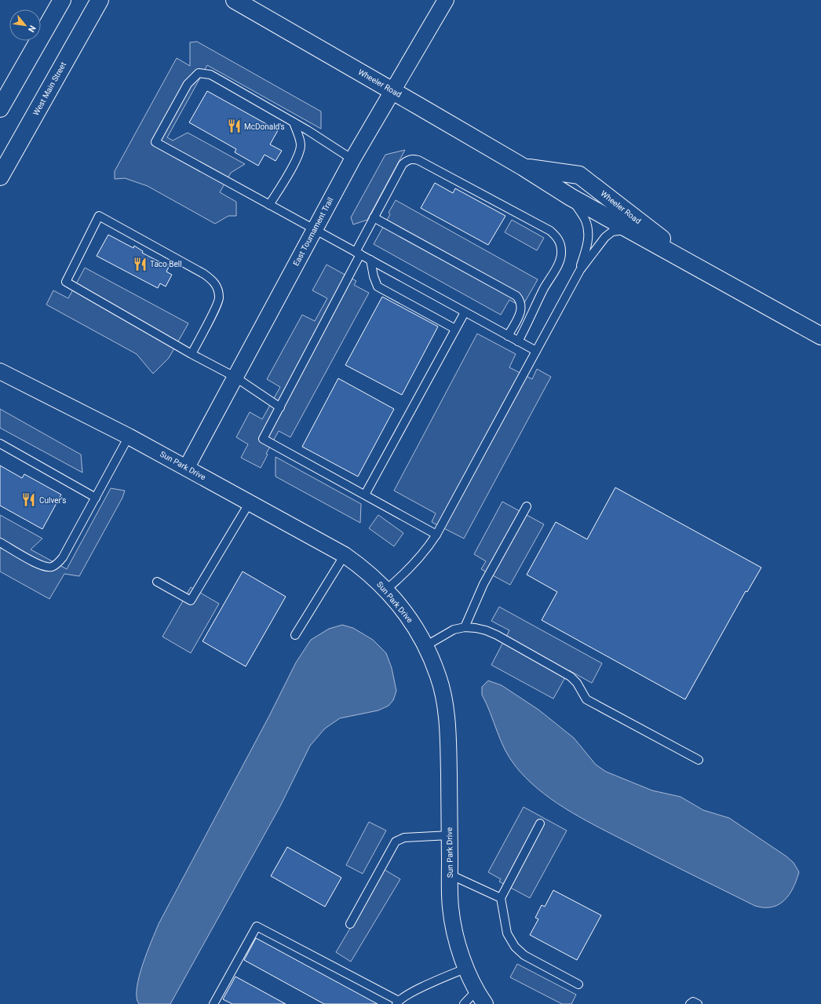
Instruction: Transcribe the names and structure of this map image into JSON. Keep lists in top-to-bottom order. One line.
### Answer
{"streets":{"street":["Wheeler Road","West Main Street","East Tournament Trail","Sun Park Drive"]},"crossings":[["Wheeler Road","East Tournament Trail"],["East Tournament Trail","Sun Park Drive"]],"places":{"restaurant":["McDonald's","Taco Bell","Culver's"]},"north":"bottom right"}
